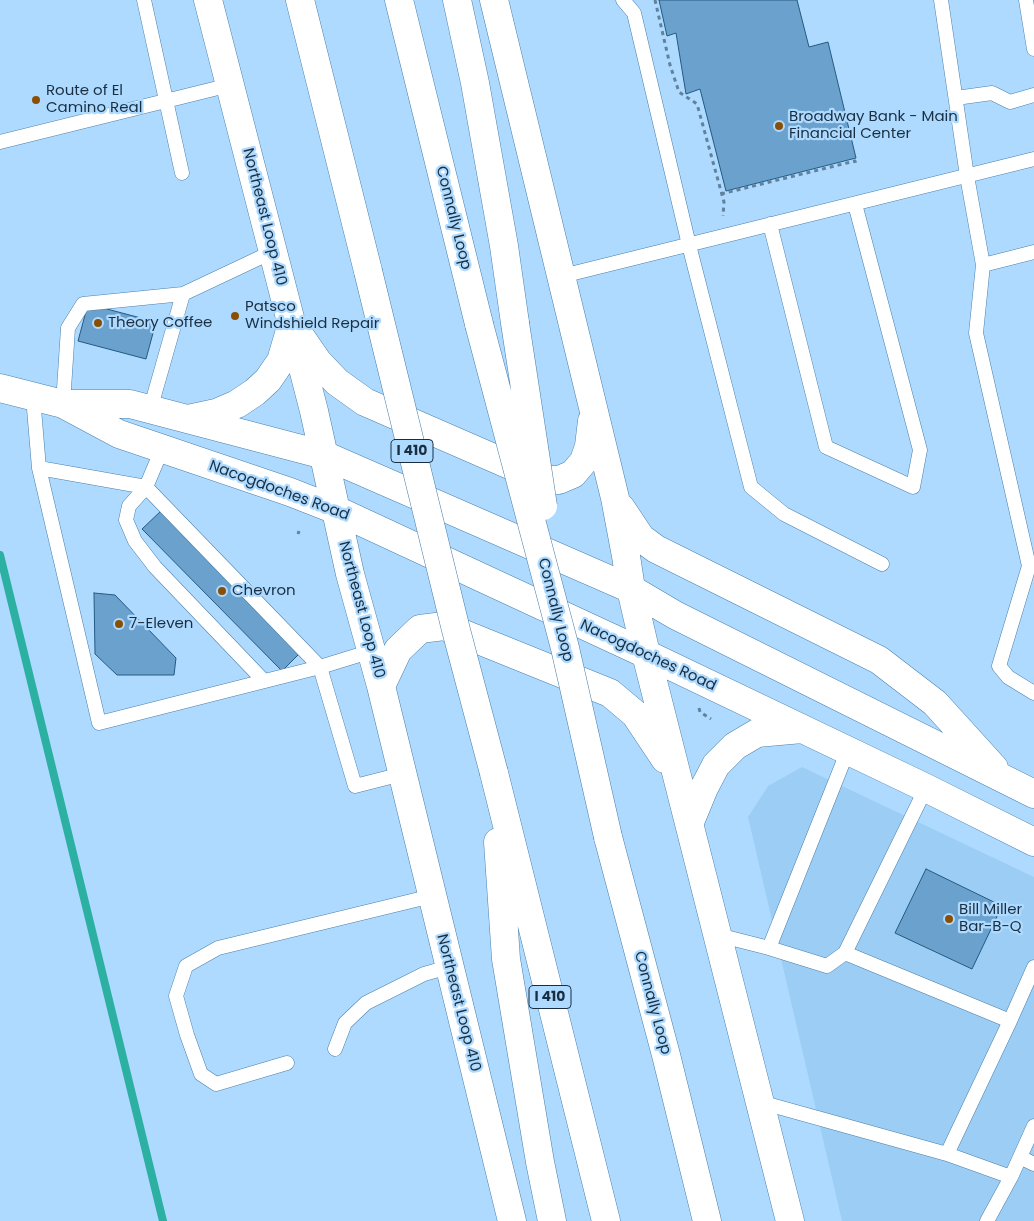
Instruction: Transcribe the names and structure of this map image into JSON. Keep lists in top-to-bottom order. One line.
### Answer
{"streets":{"main road":["Northeast Loop 410","Connally Loop","I 410","Nacogdoches Road"]},"crossings":[["Northeast Loop 410","Nacogdoches Road"]],"places":["Route of El Camino Real","Broadway Bank - Main Financial Center","Patsco Windshield Repair","Theory Coffee","Chevron","7-Eleven","Bill Miller Bar-B-Q"]}
